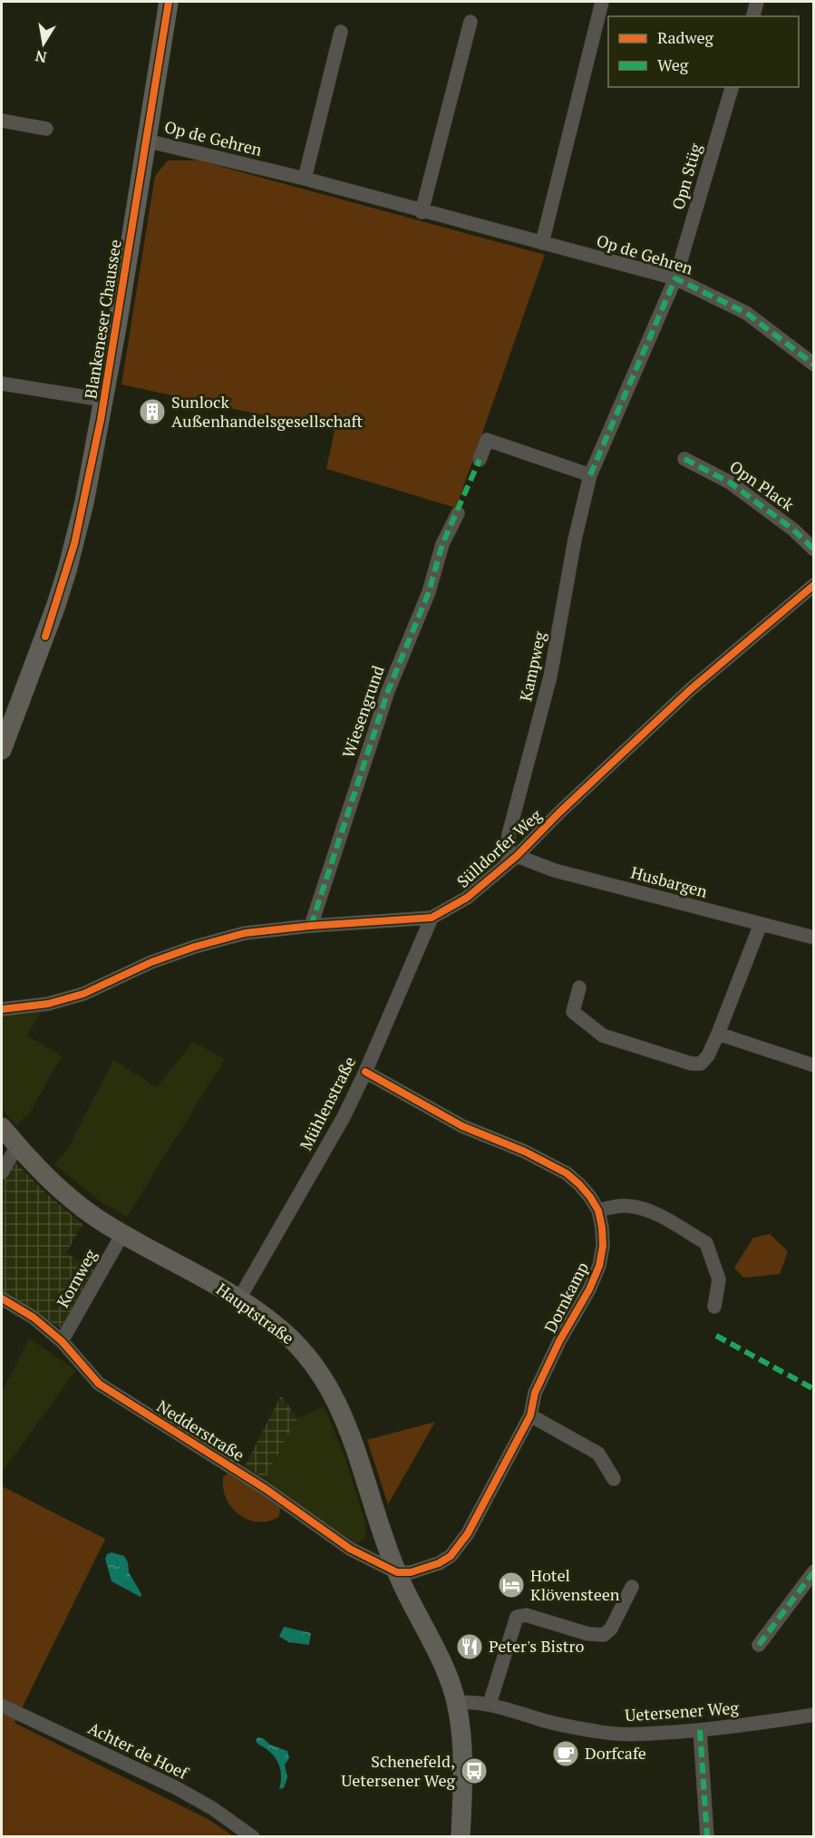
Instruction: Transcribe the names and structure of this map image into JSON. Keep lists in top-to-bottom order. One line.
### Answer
{"streets":{"main road":["Blankeneser Chaussee","Hauptstraße"],"street":["Op de Gehren","Opn Stüg","Opn Plack","Kampweg","Wiesengrund","Sülldorfer Weg","Husbargen","Mühlenstraße","Kornweg","Dornkamp","Nedderstraße","Uetersener Weg","Achter de Hoef"]},"crossings":[["Op de Gehren","Opn Stüg"],["Op de Gehren","Blankeneser Chaussee"],["Op de Gehren","Kampweg"],["Opn Stüg","Kampweg"],["Kampweg","Sülldorfer Weg"],["Kampweg","Husbargen"],["Wiesengrund","Sülldorfer Weg"],["Sülldorfer Weg","Husbargen"],["Sülldorfer Weg","Mühlenstraße"],["Mühlenstraße","Dornkamp"],["Mühlenstraße","Hauptstraße"],["Kornweg","Hauptstraße"],["Kornweg","Nedderstraße"],["Dornkamp","Hauptstraße"],["Dornkamp","Nedderstraße"],["Hauptstraße","Nedderstraße"],["Hauptstraße","Uetersener Weg"]],"places":{"building":["Sunlock Außenhandelsgesellschaft"],"hotel":["Hotel Klövensteen"],"restaurant":["Peter's Bistro"],"cafe":["Dorfcafe"],"bus stop":["Schenefeld, Uetersener Weg"]},"legend":["Radweg","Weg"],"north":"bottom"}
